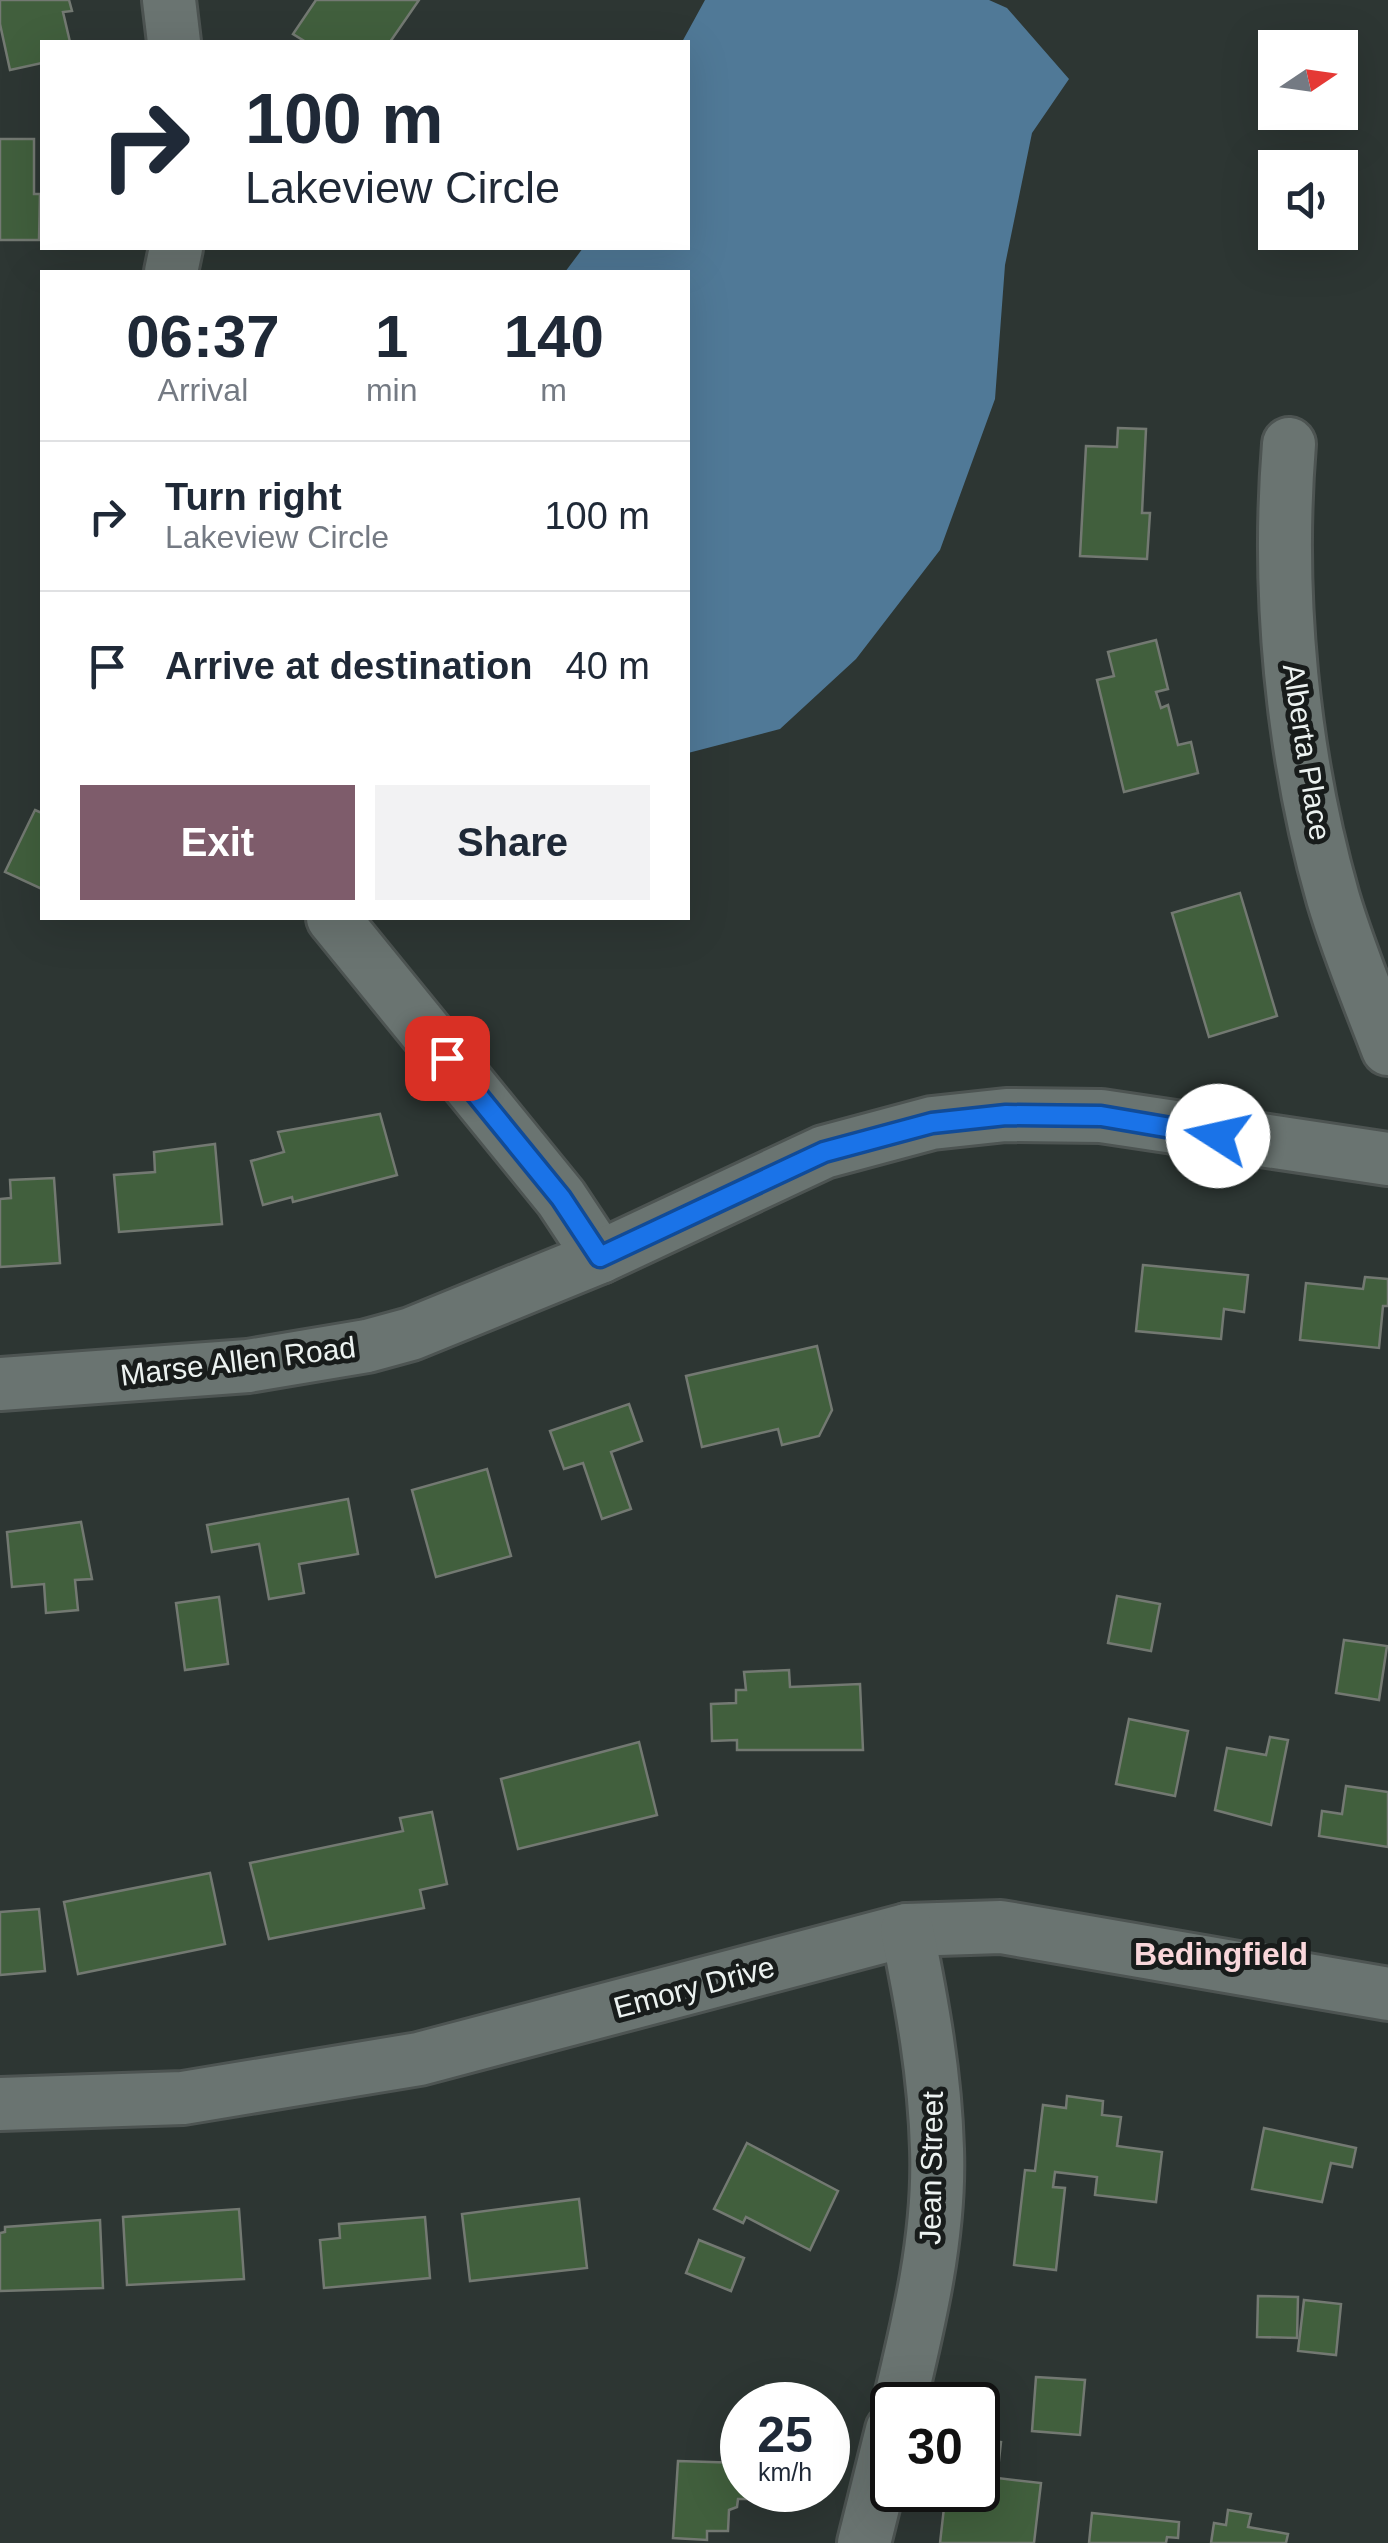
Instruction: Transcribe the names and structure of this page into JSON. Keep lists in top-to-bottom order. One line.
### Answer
{"streets":{"street":["Alberta Place","Marse Allen Road","Emory Drive","Jean Street"]},"crossings":[["Emory Drive","Jean Street"]],"districts":["Bedingfield"],"north":"right","page":{"turn":["100 m","Lakeview Circle"],"eta":["06:37","Arrival","1","min","140","m"],"list":[{"name":"Turn right","note":"Lakeview Circle","value":"100 m"},{"name":"Arrive at destination","value":"40 m"}],"buttons":["Exit","Share"],"speed":"25 km/h","limit":"30"}}
